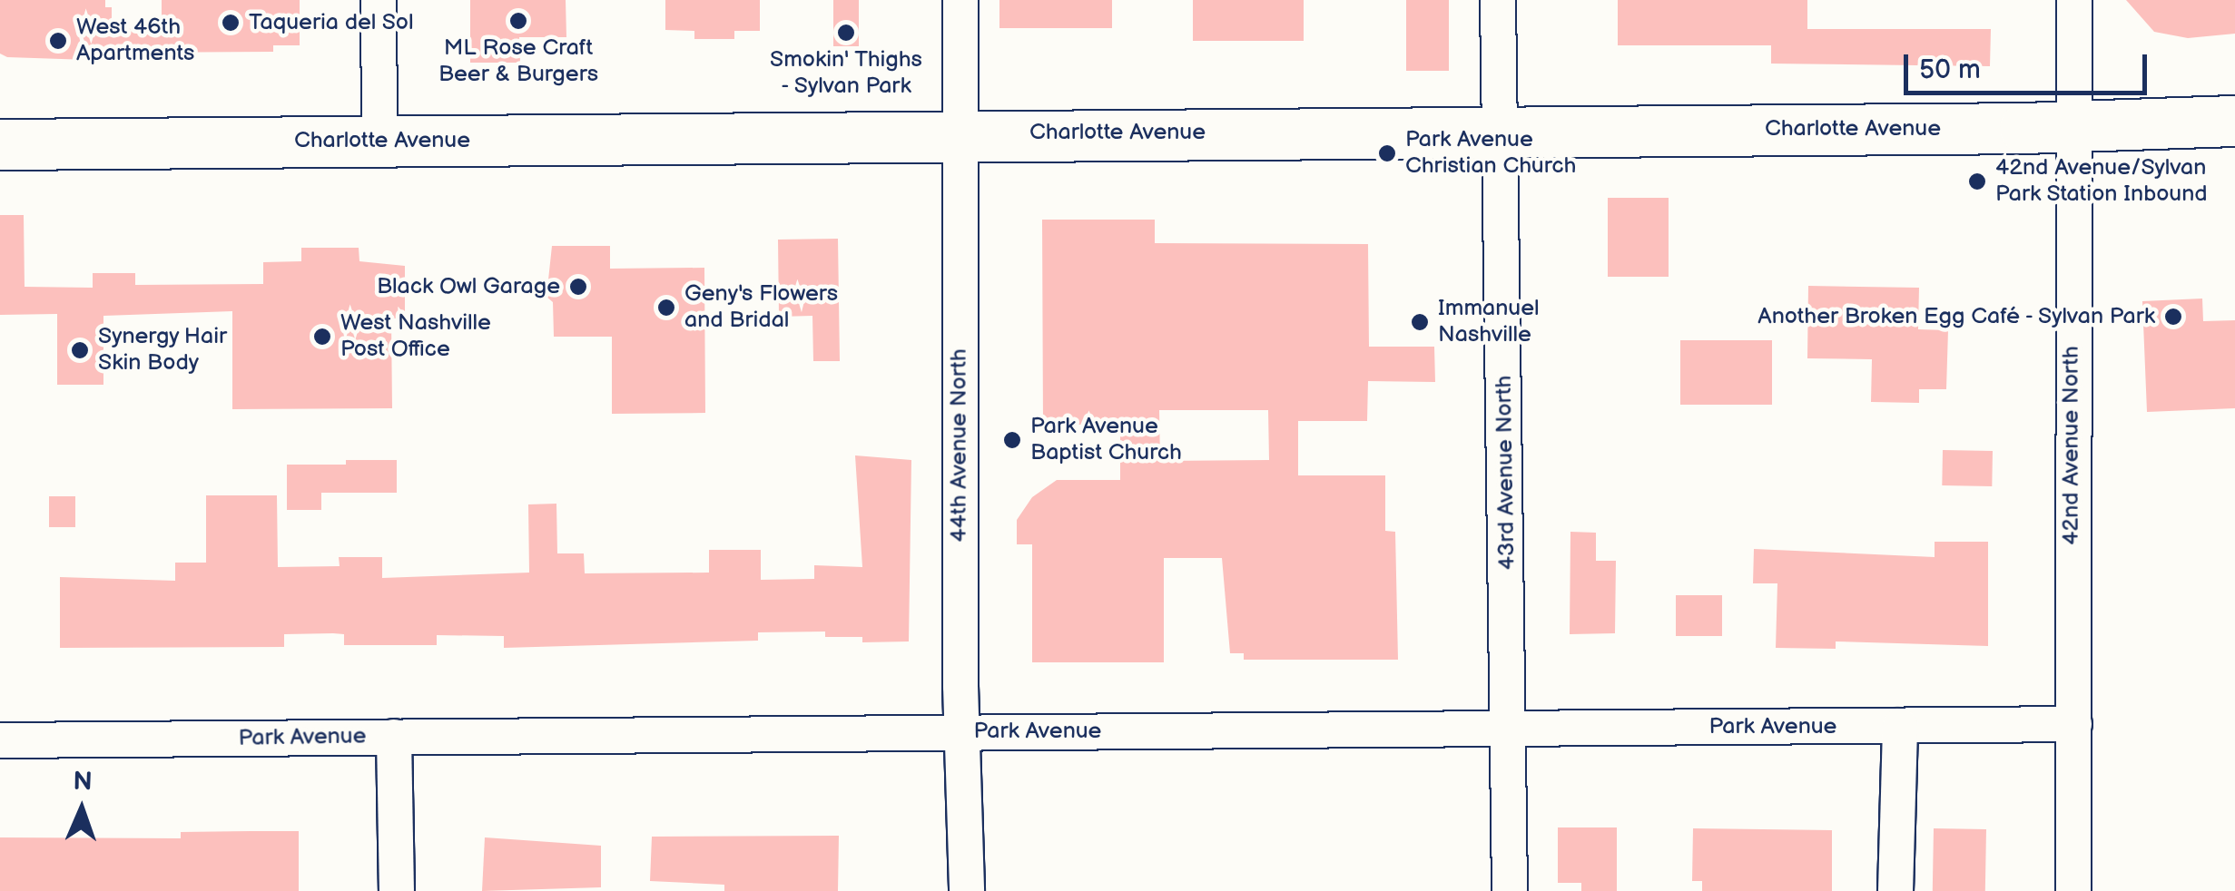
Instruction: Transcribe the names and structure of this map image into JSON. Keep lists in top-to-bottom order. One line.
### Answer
{"streets":{"main road":["Charlotte Avenue"],"street":["44th Avenue North","42nd Avenue North","43rd Avenue North","Park Avenue"]},"crossings":[["Charlotte Avenue","44th Avenue North"],["Charlotte Avenue","42nd Avenue North"],["Charlotte Avenue","43rd Avenue North"],["44th Avenue North","Park Avenue"],["42nd Avenue North","Park Avenue"],["43rd Avenue North","Park Avenue"]],"places":["ML Rose Craft Beer & Burgers","Taqueria del Sol","Smokin' Thighs - Sylvan Park","West 46th Apartments","Park Avenue Christian Church","42nd Avenue/Sylvan Park Station Inbound","Black Owl Garage","Geny's Flowers and Bridal","Another Broken Egg Café - Sylvan Park","Immanuel Nashville","West Nashville Post Office","Synergy Hair Skin Body","Park Avenue Baptist Church"],"scale_bar":"50 m","north":"top"}
